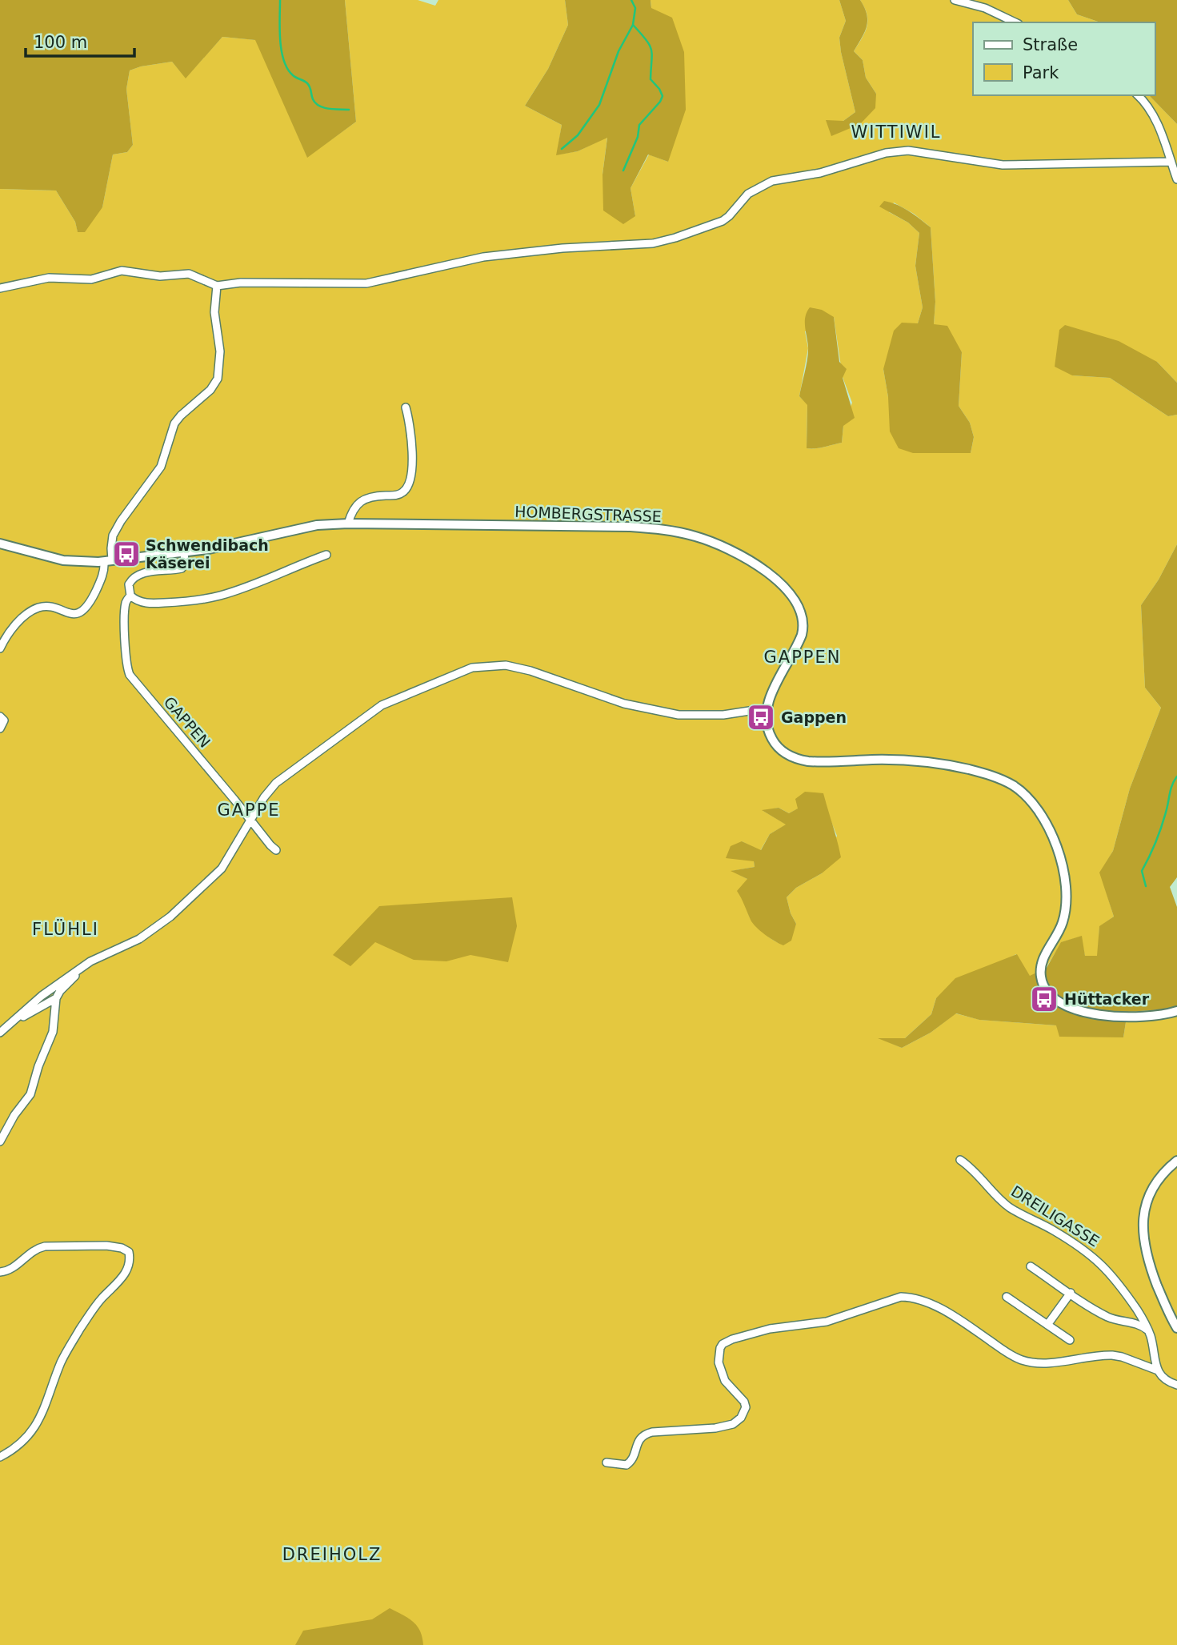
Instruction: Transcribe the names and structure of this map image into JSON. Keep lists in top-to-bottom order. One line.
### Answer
{"streets":{"street":["HOMBERGSTRASSE","GAPPEN","DREILIGASSE"]},"crossings":[["HOMBERGSTRASSE","GAPPEN"]],"districts":["WITTIWIL","GAPPEN","GAPPE","FLÜHLI","DREIHOLZ"],"places":{"bus stop":["Schwendibach Käserei","Gappen","Hüttacker"]},"legend":["Straße","Park"],"scale_bar":"100 m"}
